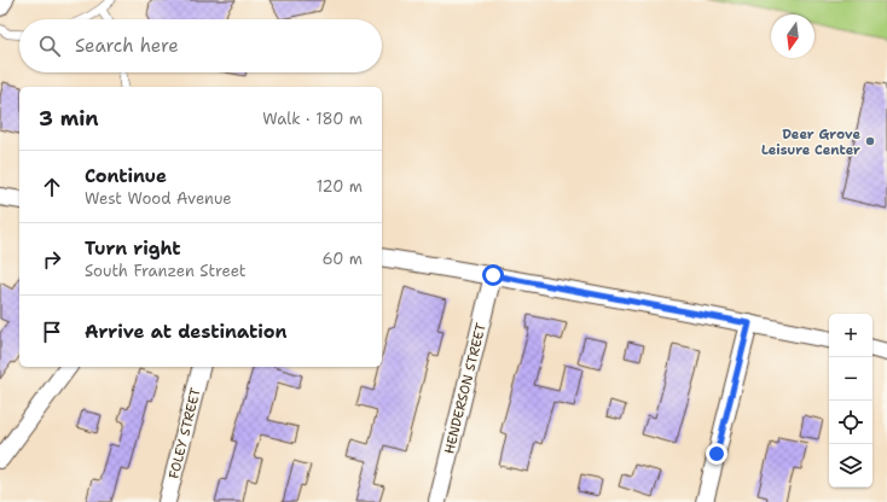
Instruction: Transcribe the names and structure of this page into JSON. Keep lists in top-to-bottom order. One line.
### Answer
{"streets":{"street":["HENDERSON STREET","FOLEY STREET"]},"places":["Deer Grove Leisure Center"],"north":"bottom","page":{"search":"Search here","heading":["3 min","Walk · 180 m"],"list":[["Continue","West Wood Avenue","120 m"],["Turn right","South Franzen Street","60 m"],"Arrive at destination"],"map_buttons":["+","−"]}}
